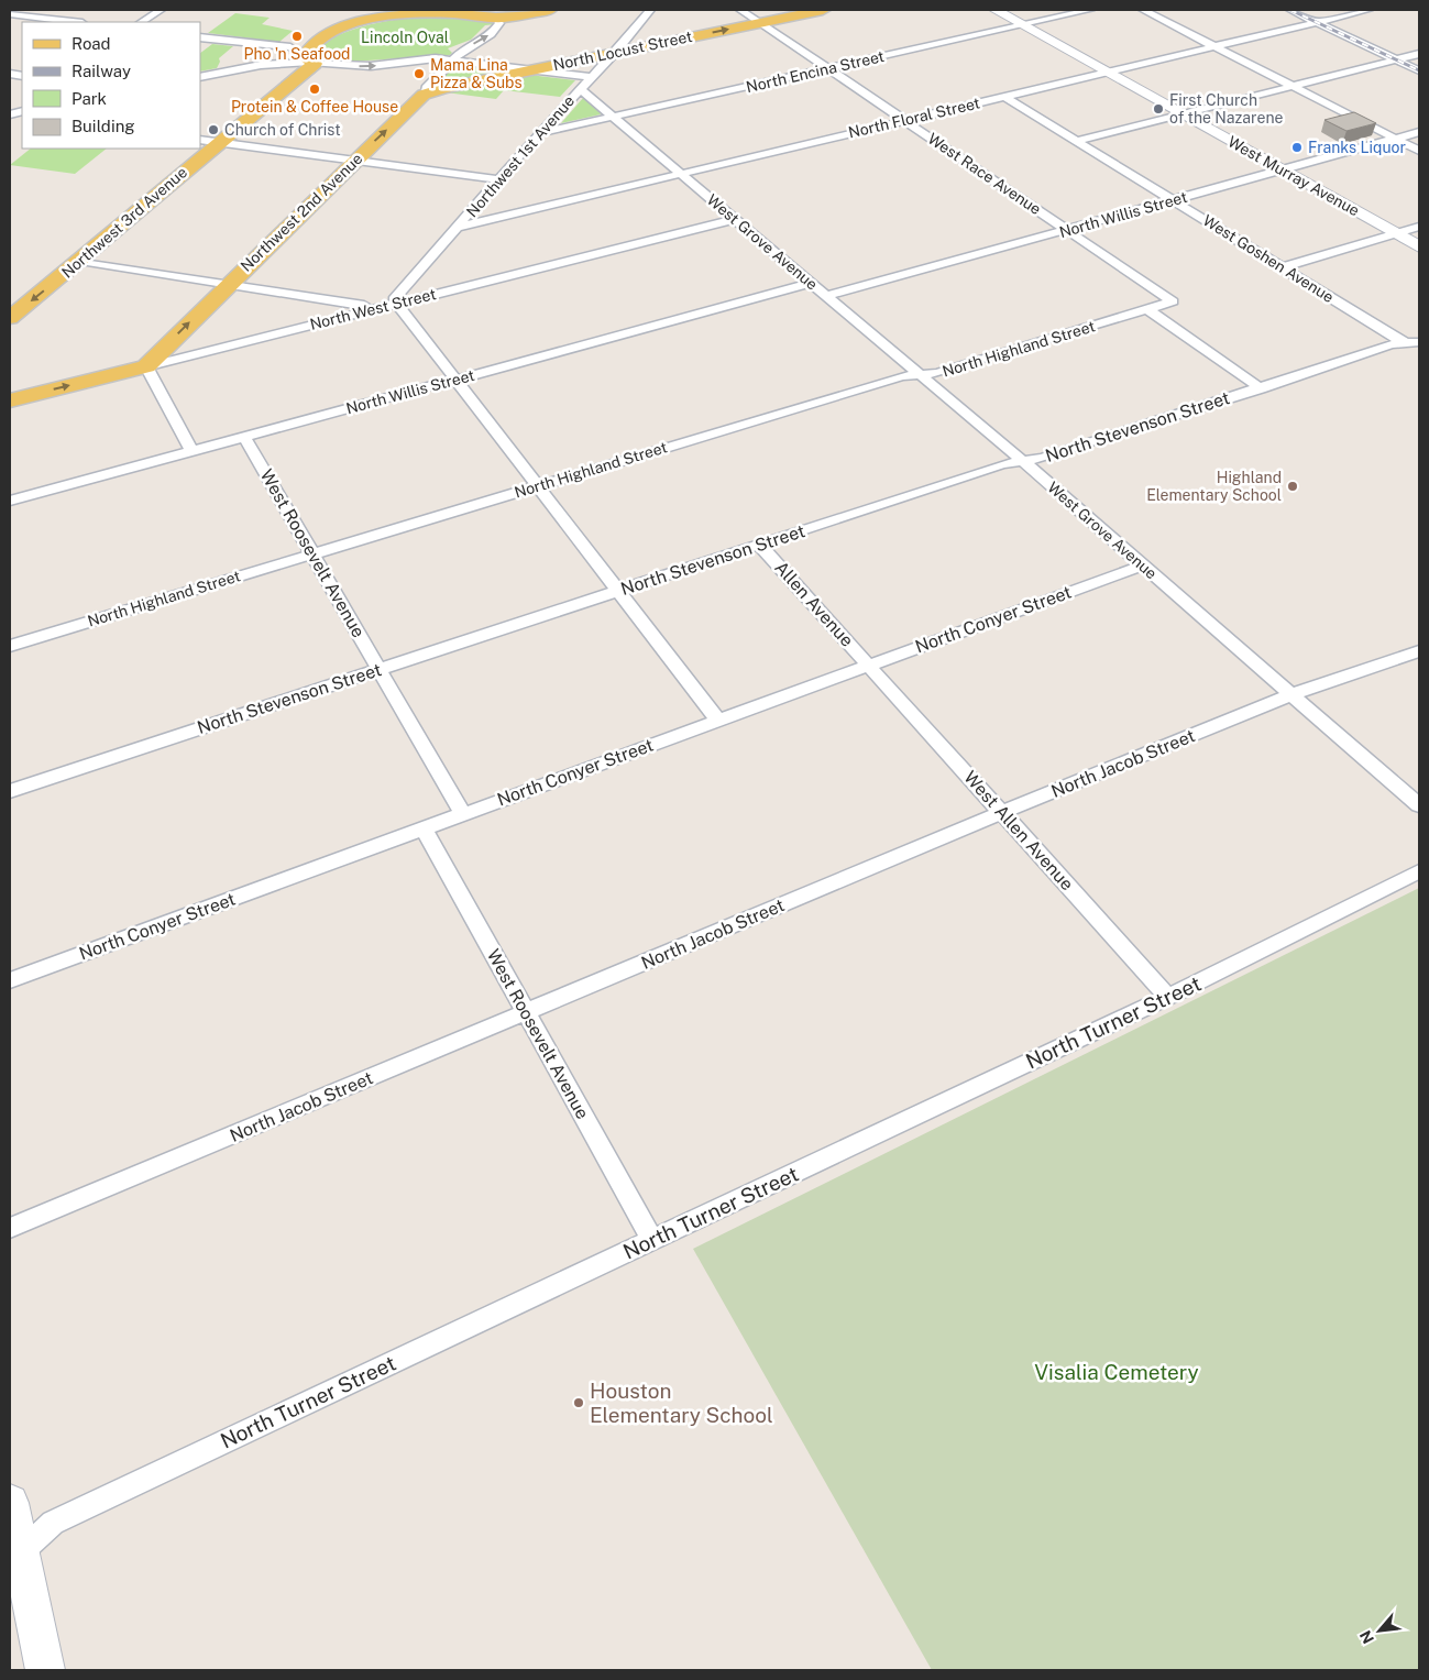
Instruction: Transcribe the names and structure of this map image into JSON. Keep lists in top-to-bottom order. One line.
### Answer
{"streets":{"main road":["North Locust Street","West Murray Avenue","Northwest 2nd Avenue","Northwest 3rd Avenue","North West Street"],"street":["North Encina Street","North Floral Street","Northwest 1st Avenue","West Race Avenue","North Willis Street","West Grove Avenue","West Goshen Avenue","North Highland Street","North Stevenson Street","West Roosevelt Avenue","Allen Avenue","North Conyer Street","North Jacob Street","West Allen Avenue","North Turner Street"]},"crossings":[["North Locust Street","Northwest 1st Avenue"],["North Locust Street","West Race Avenue"],["North Locust Street","Northwest 2nd Avenue"],["North Encina Street","Northwest 1st Avenue"],["North Encina Street","West Race Avenue"],["North Encina Street","West Murray Avenue"],["North Encina Street","West Grove Avenue"],["North Floral Street","Northwest 1st Avenue"],["North Floral Street","West Race Avenue"],["North Floral Street","West Murray Avenue"],["North Floral Street","West Grove Avenue"],["North Floral Street","West Goshen Avenue"],["Northwest 1st Avenue","West Grove Avenue"],["Northwest 1st Avenue","North West Street"],["West Race Avenue","North Willis Street"],["West Race Avenue","North Highland Street"],["West Murray Avenue","North Willis Street"],["Northwest 2nd Avenue","North West Street"],["North Willis Street","West Grove Avenue"],["North Willis Street","West Goshen Avenue"],["North Willis Street","West Roosevelt Avenue"],["West Grove Avenue","North West Street"],["West Grove Avenue","North Highland Street"],["West Grove Avenue","North Stevenson Street"],["West Grove Avenue","North Conyer Street"],["West Grove Avenue","North Jacob Street"],["West Goshen Avenue","North Stevenson Street"],["North Highland Street","West Roosevelt Avenue"],["North Stevenson Street","West Roosevelt Avenue"],["North Stevenson Street","Allen Avenue"],["West Roosevelt Avenue","North Conyer Street"],["West Roosevelt Avenue","North Jacob Street"],["West Roosevelt Avenue","North Turner Street"],["Allen Avenue","North Conyer Street"],["Allen Avenue","West Allen Avenue"],["North Conyer Street","West Allen Avenue"],["North Jacob Street","West Allen Avenue"],["West Allen Avenue","North Turner Street"]],"one_way":["North Locust Street","Northwest 2nd Avenue"],"parks":["Lincoln Oval","Visalia Cemetery"],"places":["Pho 'n Seafood","Mama Lina Pizza & Subs","Protein & Coffee House","First Church of the Nazarene","Church of Christ","Franks Liquor","Highland Elementary School","Houston Elementary School"],"legend":["Road","Railway","Park","Building"],"north":"bottom left"}
